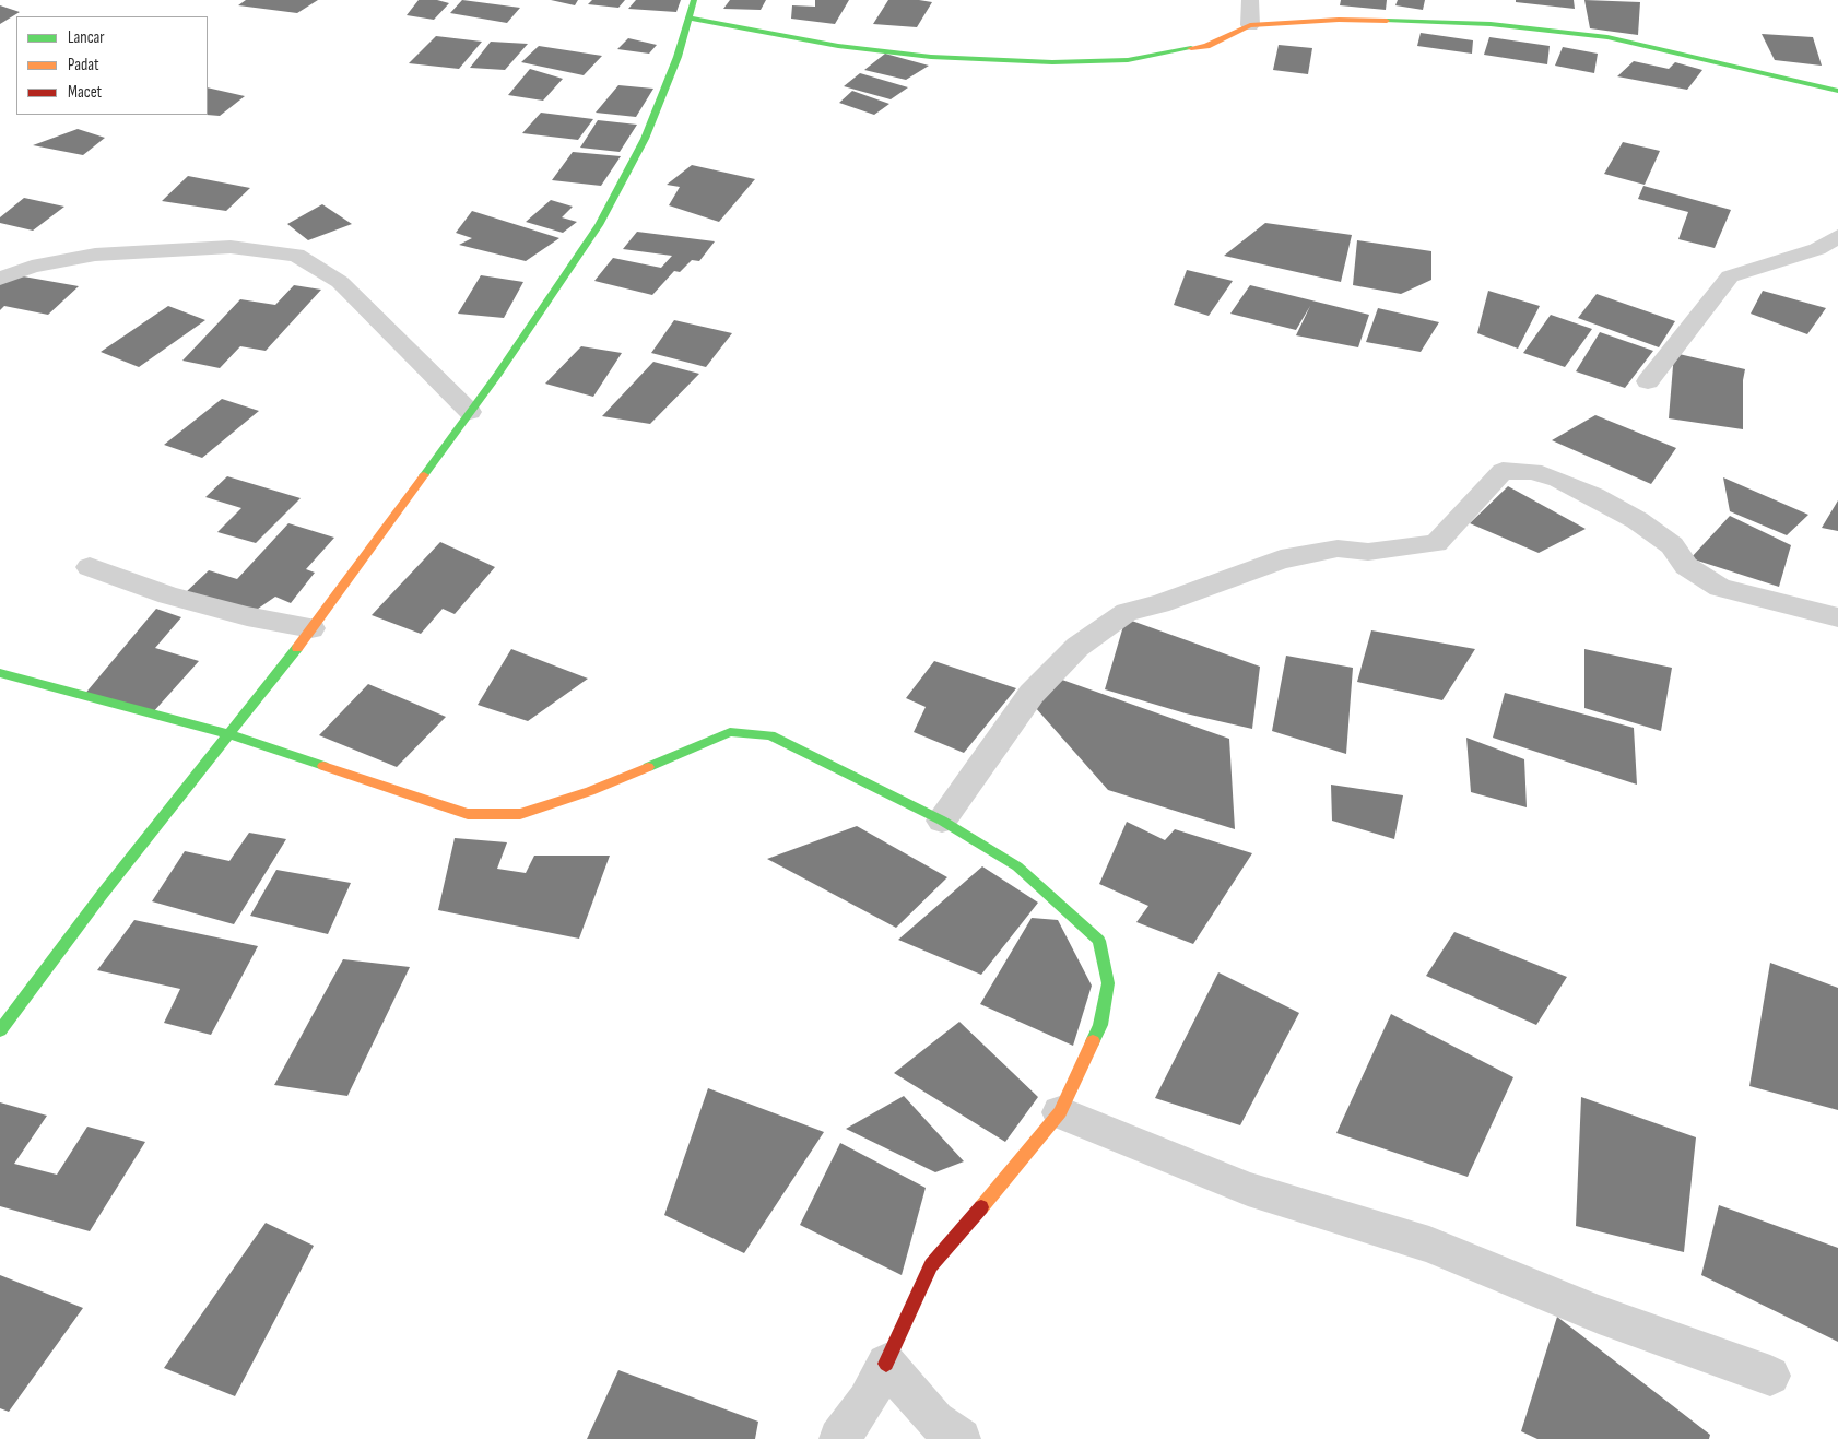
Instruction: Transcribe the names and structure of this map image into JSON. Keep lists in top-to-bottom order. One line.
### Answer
{"legend":["Lancar","Padat","Macet"]}
